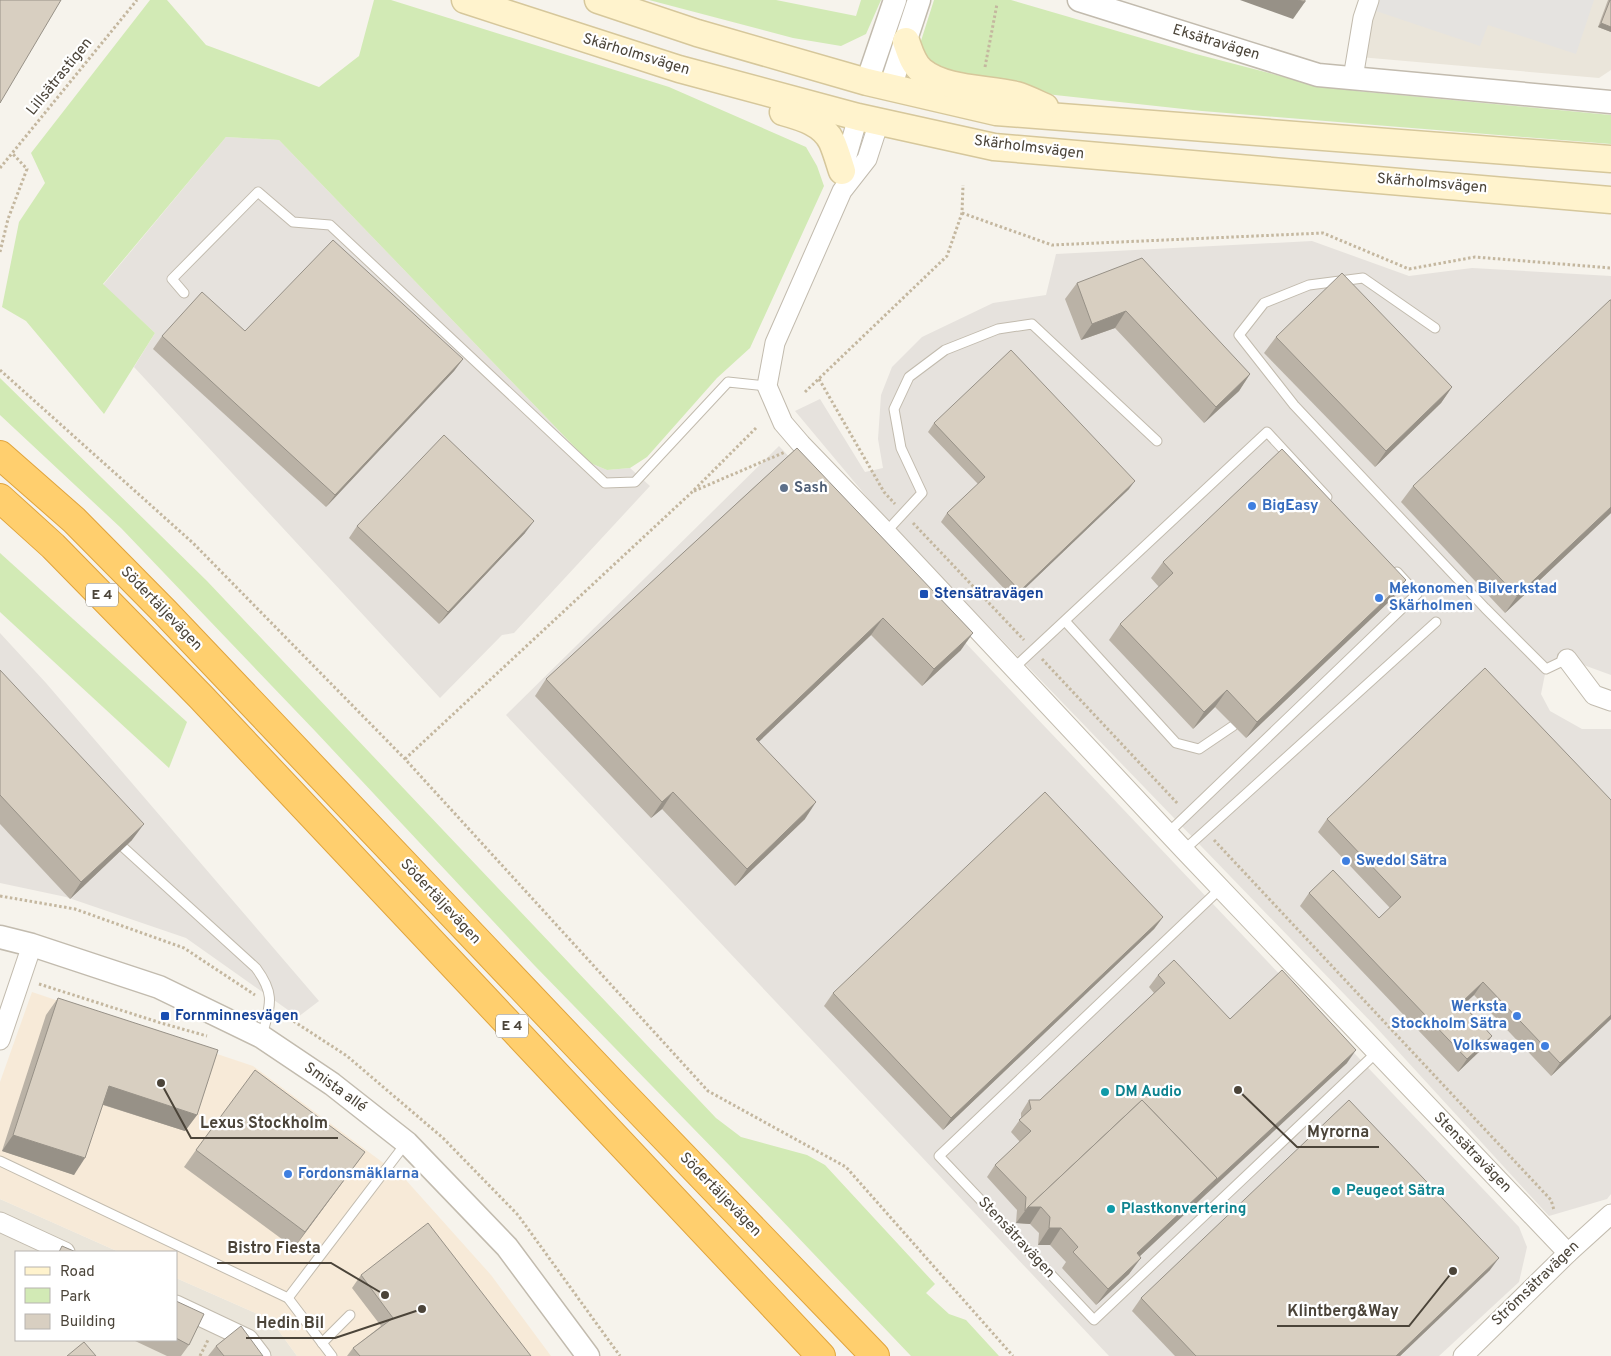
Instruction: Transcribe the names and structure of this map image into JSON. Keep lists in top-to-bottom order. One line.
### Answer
{"streets":{"highway":["E 4","Södertäljevägen"],"main road":["Skärholmsvägen"],"street":["Eksätravägen","Smista allé","Stensätravägen","Strömsätravägen"],"path":["Lillsätrastigen"]},"crossings":[["Stensätravägen","Strömsätravägen"]],"places":{"other":["Sash","BigEasy","Mekonomen Bilverkstad Skärholmen","Swedol Sätra","Werksta Stockholm Sätra","Volkswagen","Lexus Stockholm","Myrorna","DM Audio","Fordonsmäklarna","Peugeot Sätra","Plastkonvertering","Klintberg&Way","Bistro Fiesta","Hedin Bil"],"transit":["Stensätravägen","Fornminnesvägen"]},"legend":["Road","Park","Building"]}
